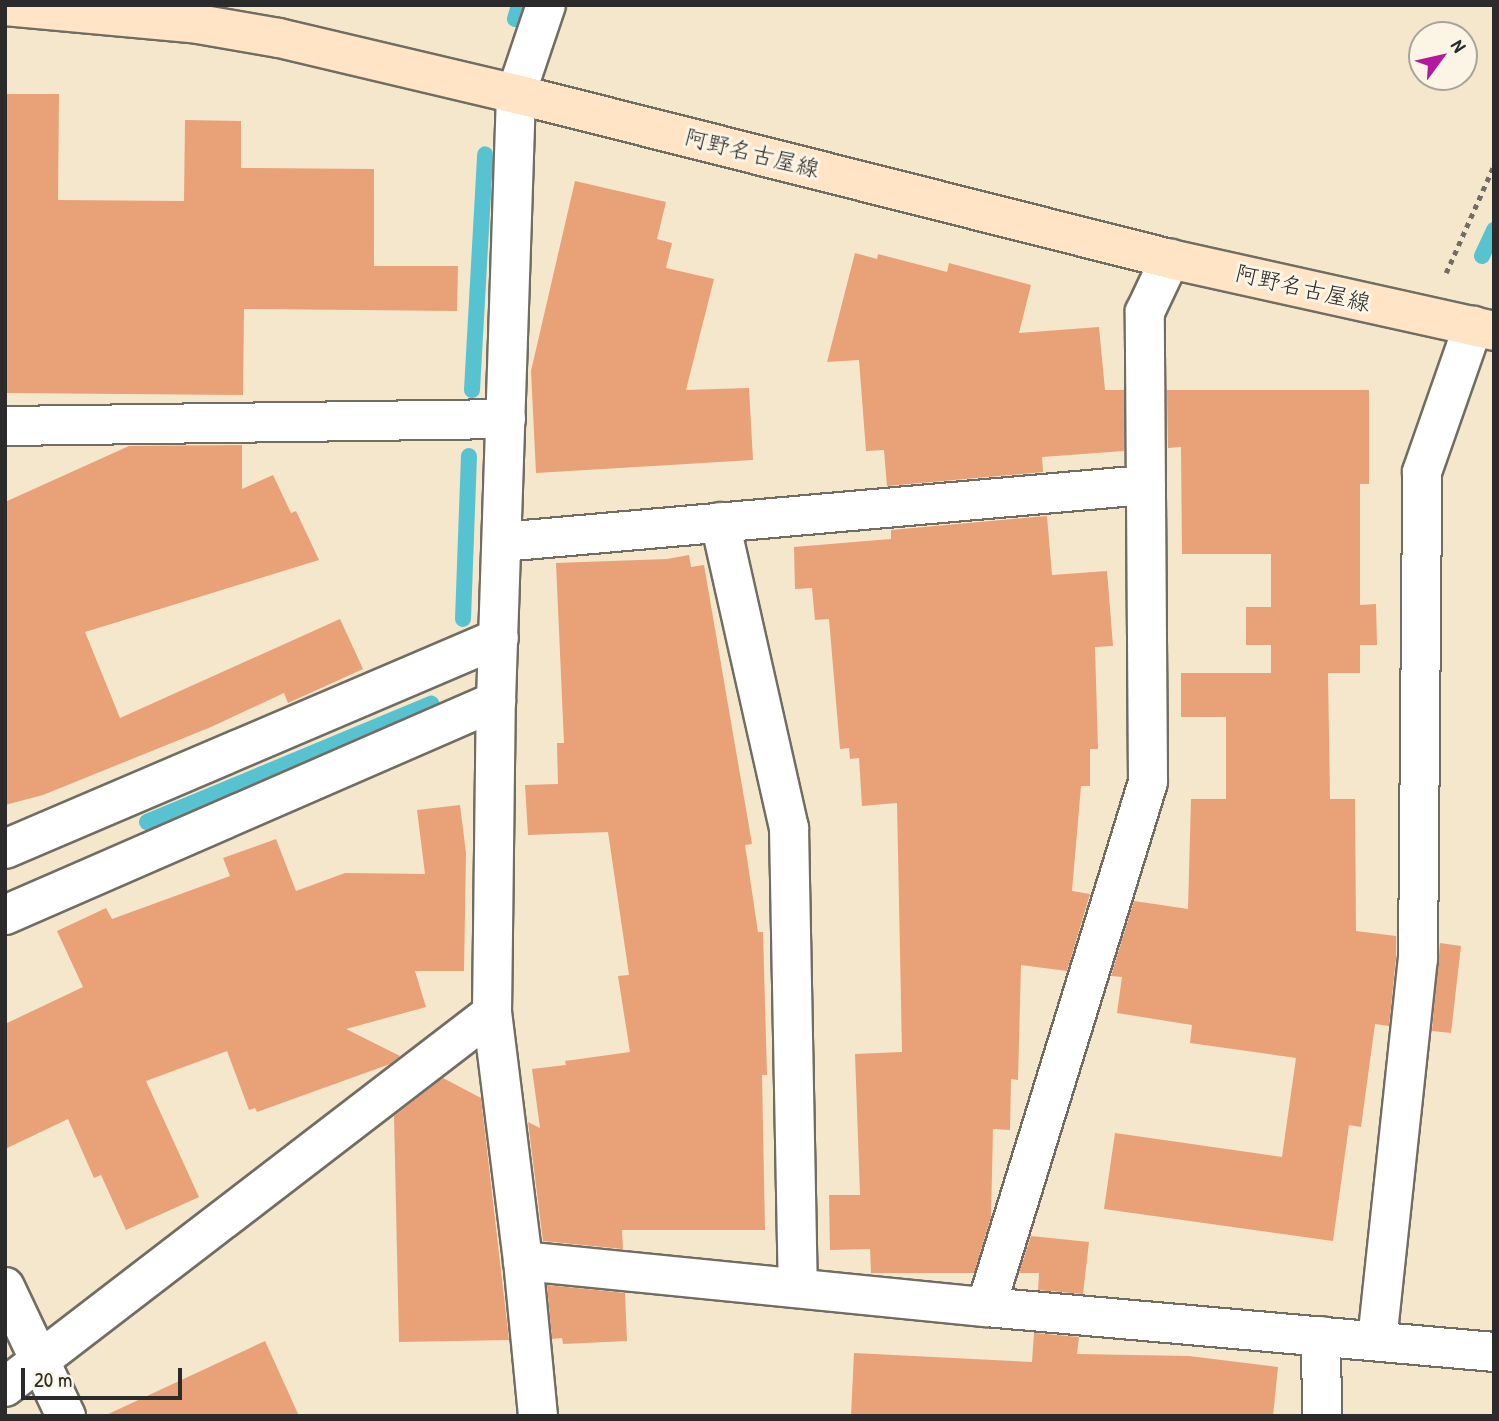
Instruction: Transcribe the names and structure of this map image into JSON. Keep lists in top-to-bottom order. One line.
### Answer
{"streets":{"main road":["阿野名古屋線"]},"scale_bar":"20 m","north":"top right"}
